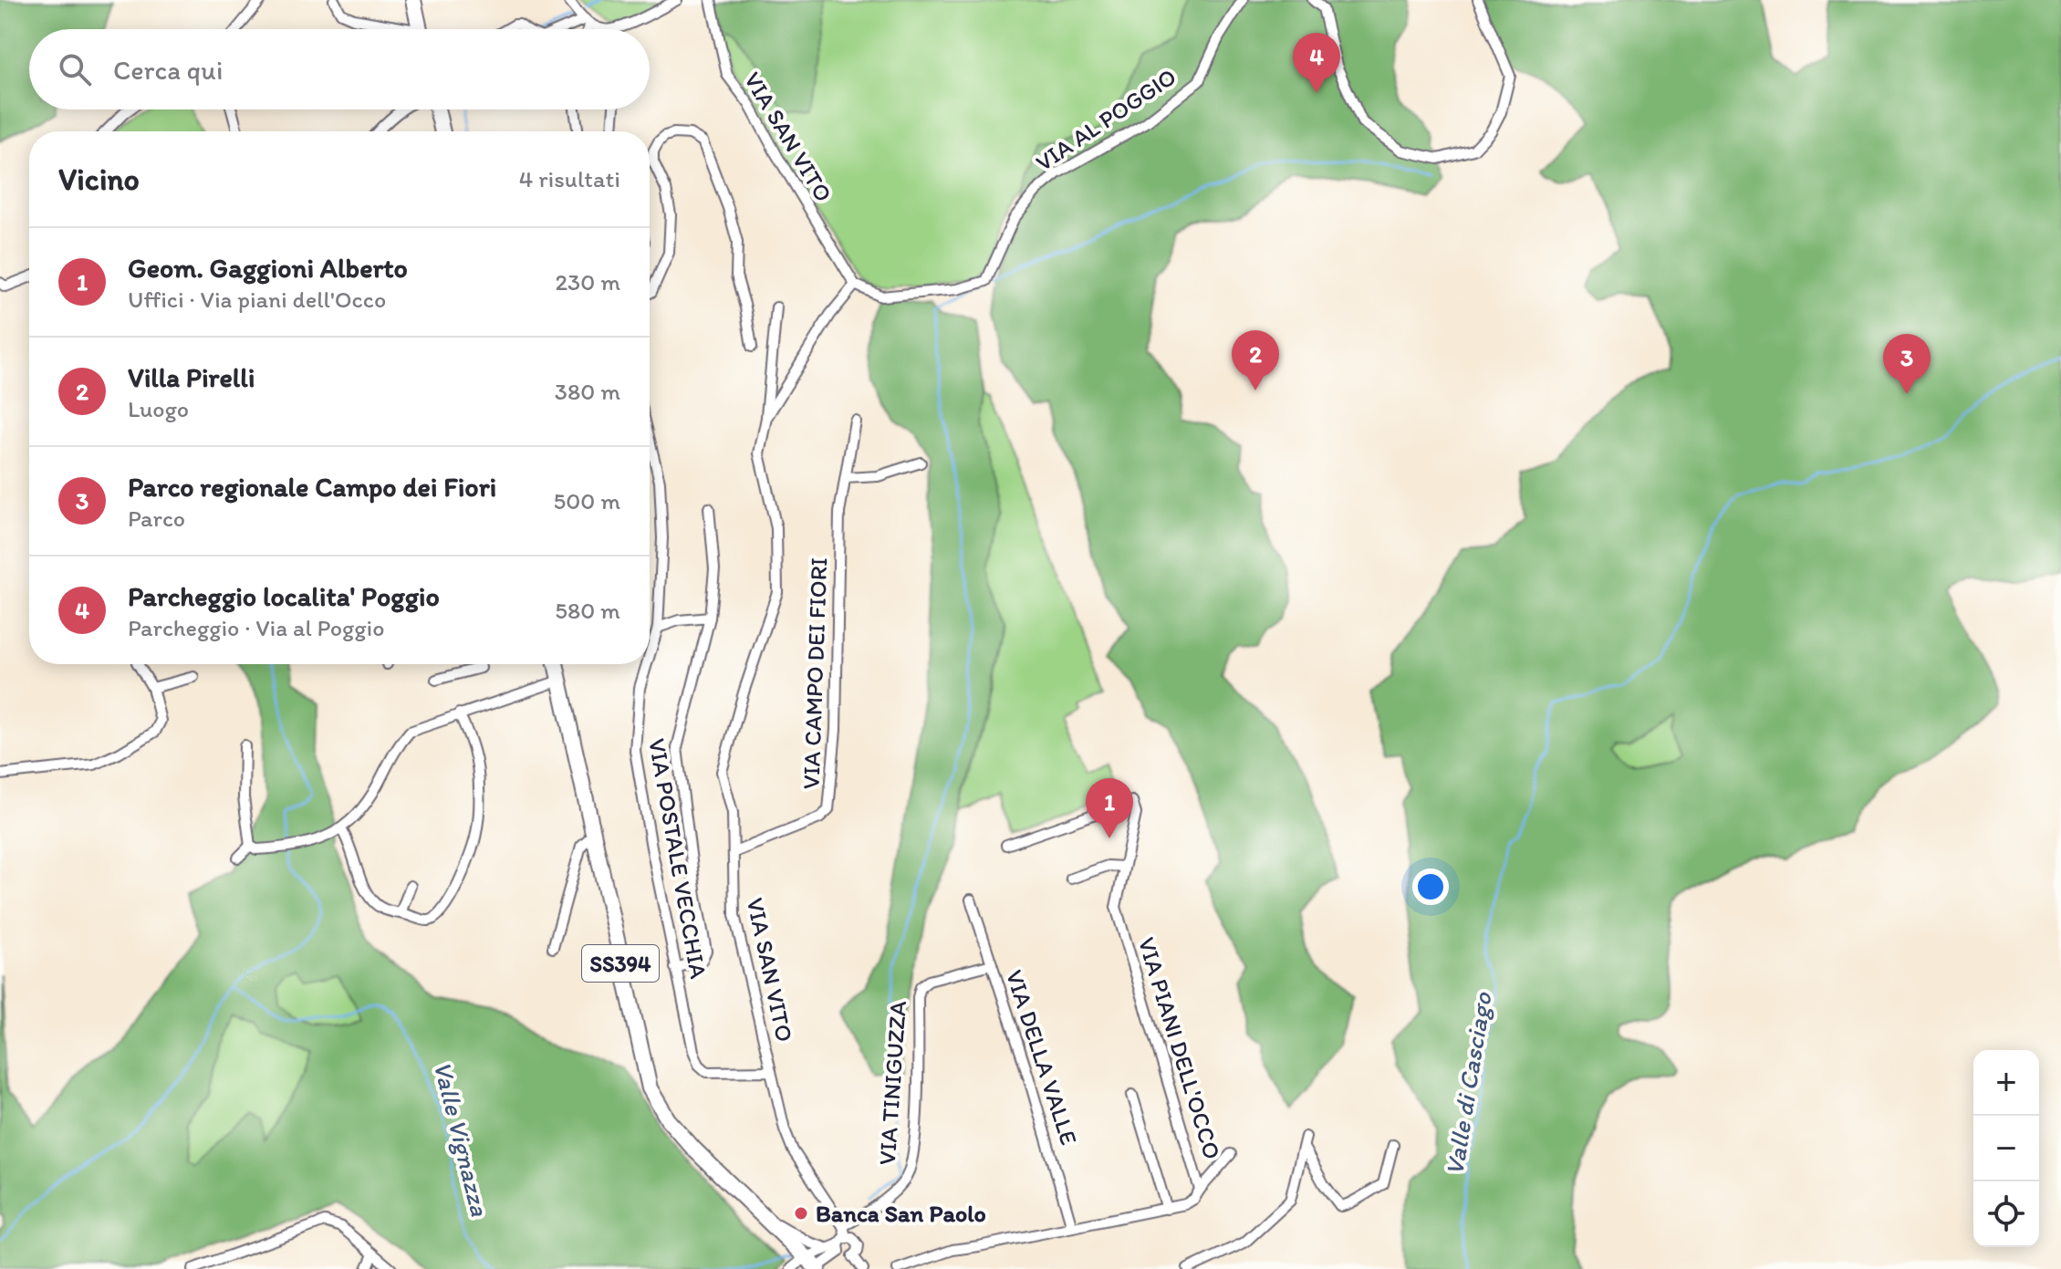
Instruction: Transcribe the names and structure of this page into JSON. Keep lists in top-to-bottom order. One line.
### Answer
{"streets":{"main road":["SS394"],"street":["VIA AL POGGIO","VIA SAN VITO","VIA CAMPO DEI FIORI","VIA POSTALE VECCHIA","VIA PIANI DELL'OCCO","VIA DELLA VALLE","VIA TINIGUZZA"]},"crossings":[["VIA AL POGGIO","VIA SAN VITO"],["VIA SAN VITO","VIA CAMPO DEI FIORI"],["VIA SAN VITO","VIA POSTALE VECCHIA"],["VIA PIANI DELL'OCCO","VIA DELLA VALLE"],["VIA DELLA VALLE","VIA TINIGUZZA"]],"water":["Valle di Casciago","Valle Vignazza"],"places":["Banca San Paolo"],"page":{"search":"Cerca qui","pins":["4","2","3","1"],"heading":["Vicino","4 risultati"],"list":[{"mark":"1","name":"Geom. Gaggioni Alberto","note":"Uffici · Via piani dell'Occo","value":"230 m"},{"mark":"2","name":"Villa Pirelli","note":"Luogo","value":"380 m"},{"mark":"3","name":"Parco regionale Campo dei Fiori","note":"Parco","value":"500 m"},{"mark":"4","name":"Parcheggio localita' Poggio","note":"Parcheggio · Via al Poggio","value":"580 m"}],"map_buttons":["+","−"]}}
